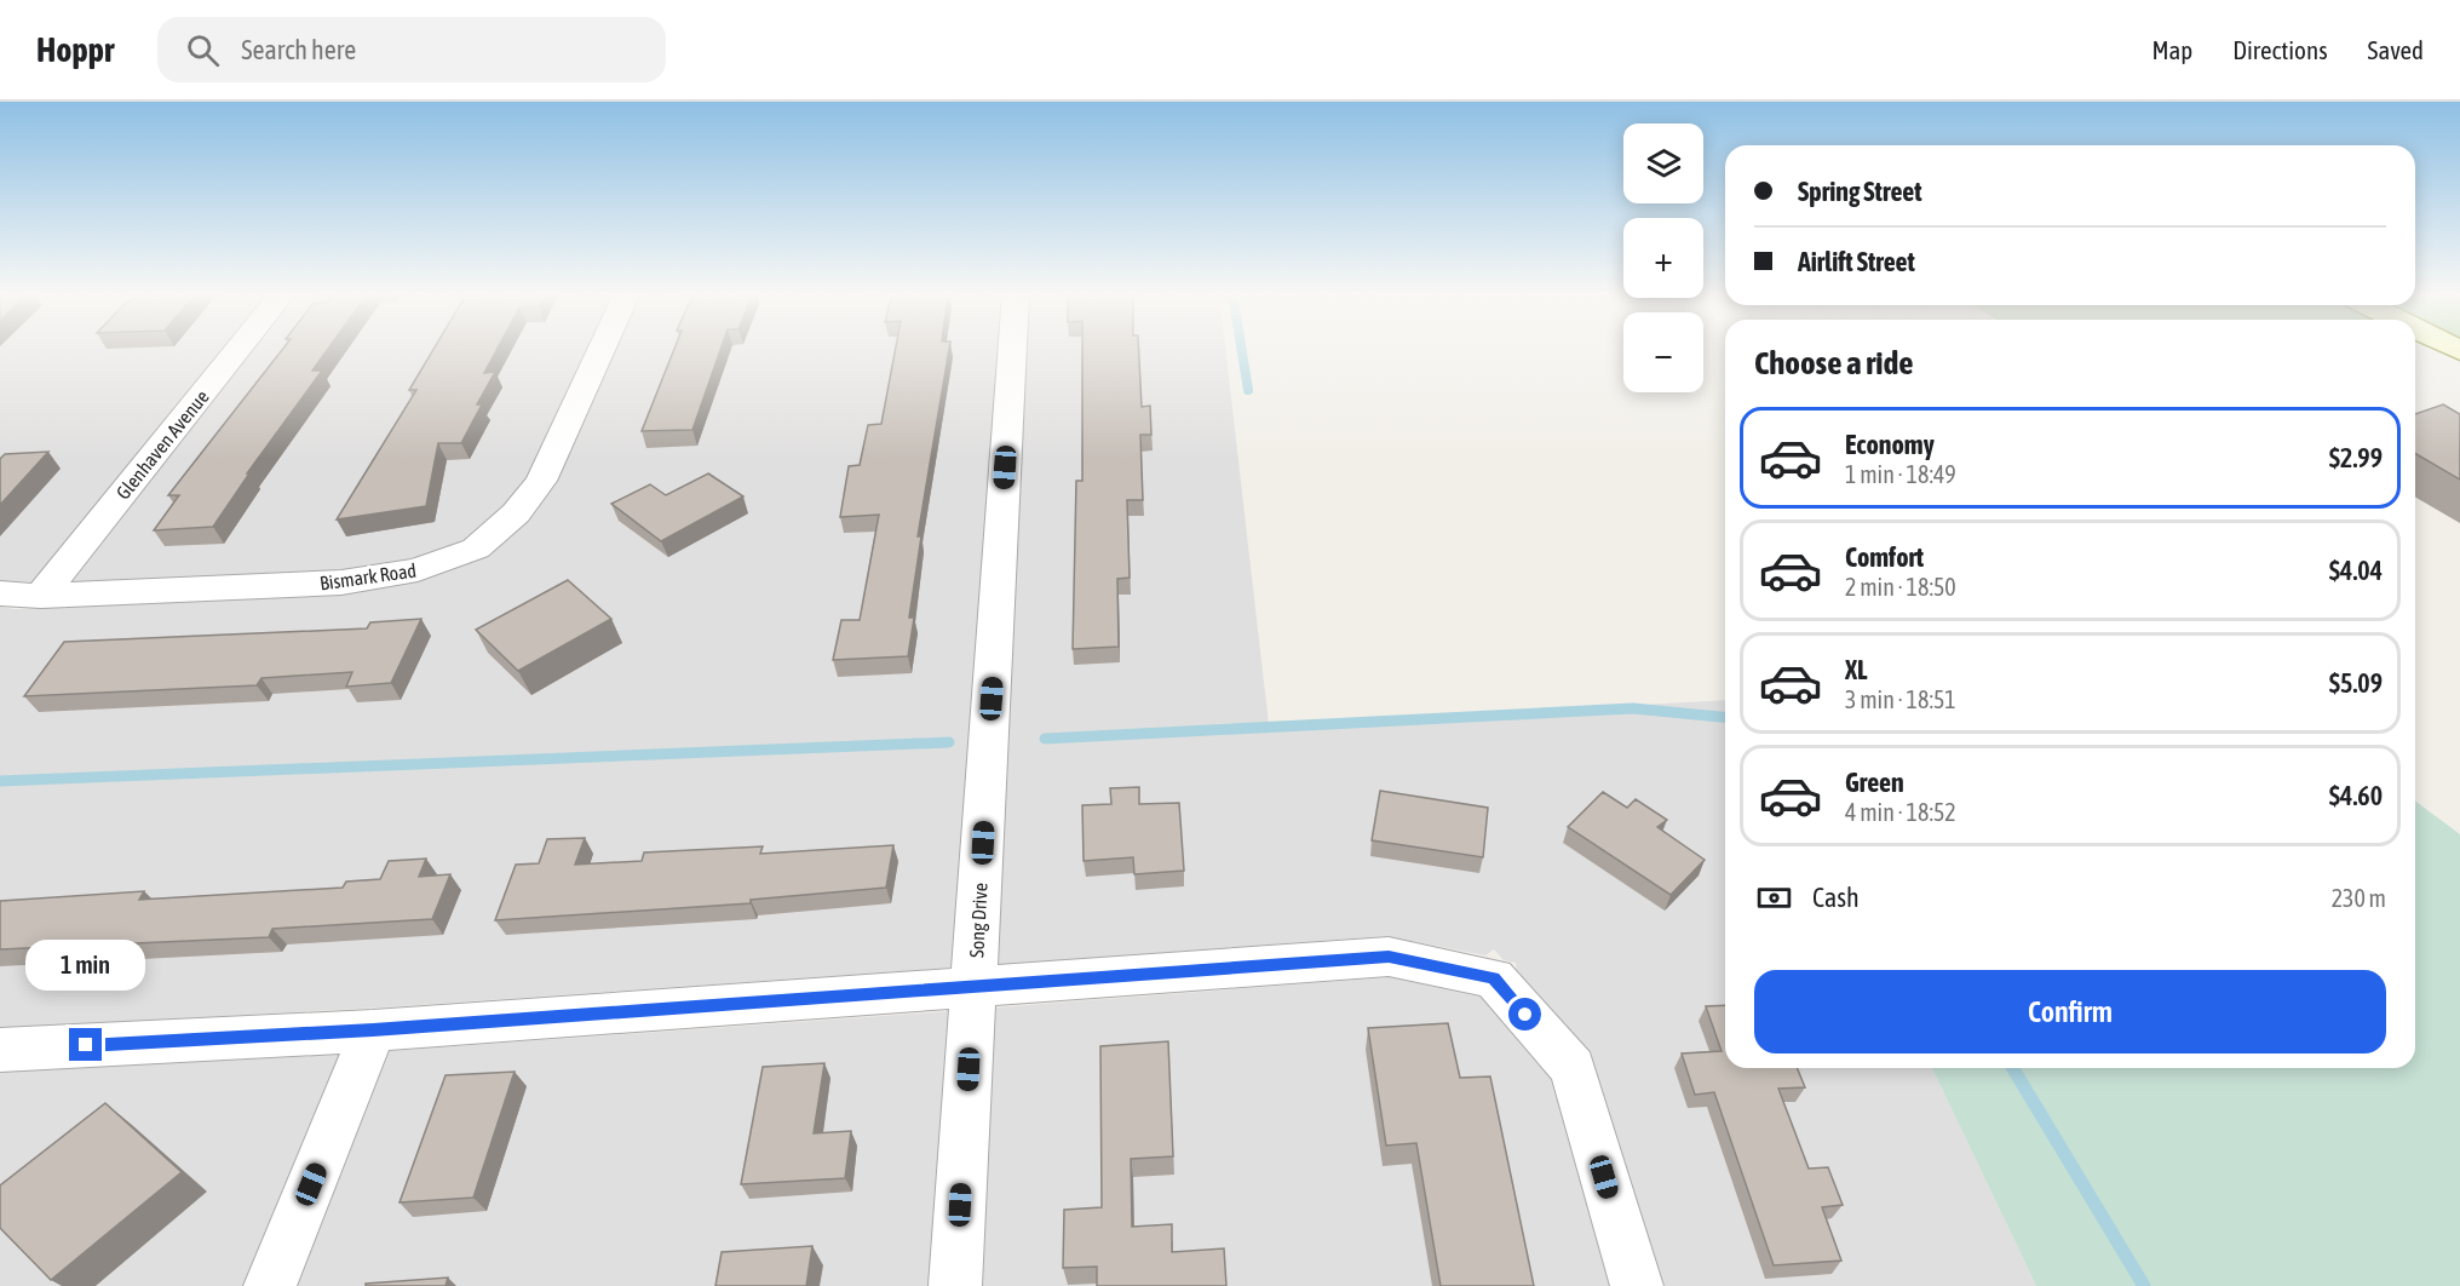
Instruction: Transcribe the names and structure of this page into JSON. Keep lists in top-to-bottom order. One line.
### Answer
{"streets":{"street":["Glenhaven Avenue","Bismark Road","Song Drive"]},"crossings":[["Glenhaven Avenue","Bismark Road"]],"page":{"header":"Hoppr","search":"Search here","nav":["Map","Directions","Saved"],"map_buttons":["+","−"],"banner":["Spring Street","Airlift Street"],"heading":"Choose a ride","list":[{"name":"Economy","note":"1 min · 18:49","value":"$2.99"},{"name":"Comfort","note":"2 min · 18:50","value":"$4.04"},{"name":"XL","note":"3 min · 18:51","value":"$5.09"},{"name":"Green","note":"4 min · 18:52","value":"$4.60"}],"pay":["Cash","230 m"],"bubble":"1 min","buttons":"Confirm"}}
